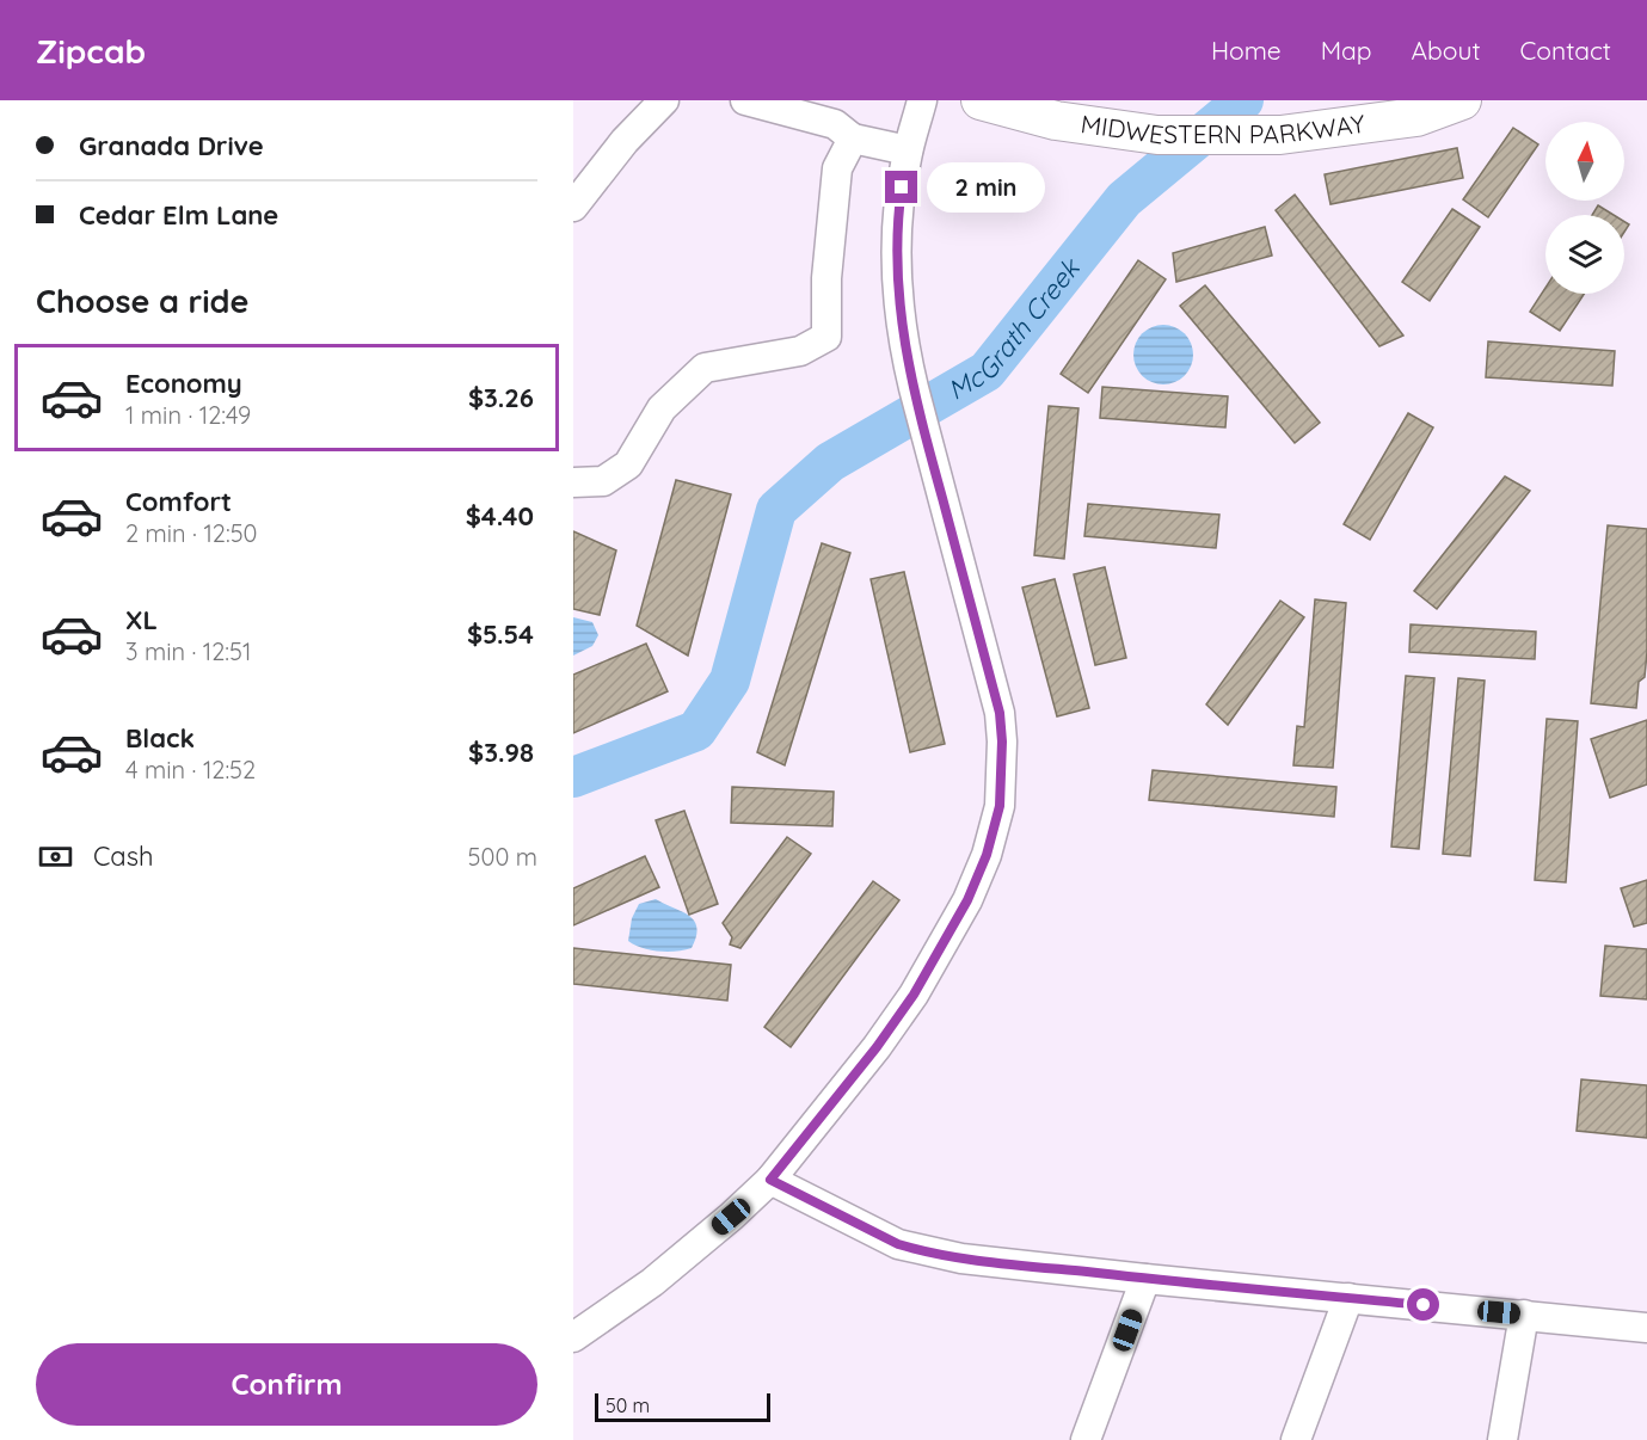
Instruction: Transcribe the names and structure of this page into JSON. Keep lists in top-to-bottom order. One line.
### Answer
{"streets":{"main road":["MIDWESTERN PARKWAY"]},"water":["McGrath Creek"],"scale_bar":"50 m","north":"top","page":{"header":"Zipcab","nav":["Home","Map","About","Contact"],"banner":["Granada Drive","Cedar Elm Lane"],"bubble":"2 min","heading":"Choose a ride","list":[{"name":"Economy","note":"1 min · 12:49","value":"$3.26"},{"name":"Comfort","note":"2 min · 12:50","value":"$4.40"},{"name":"XL","note":"3 min · 12:51","value":"$5.54"},{"name":"Black","note":"4 min · 12:52","value":"$3.98"}],"pay":["Cash","500 m"],"buttons":"Confirm","scale":"50 m"}}
